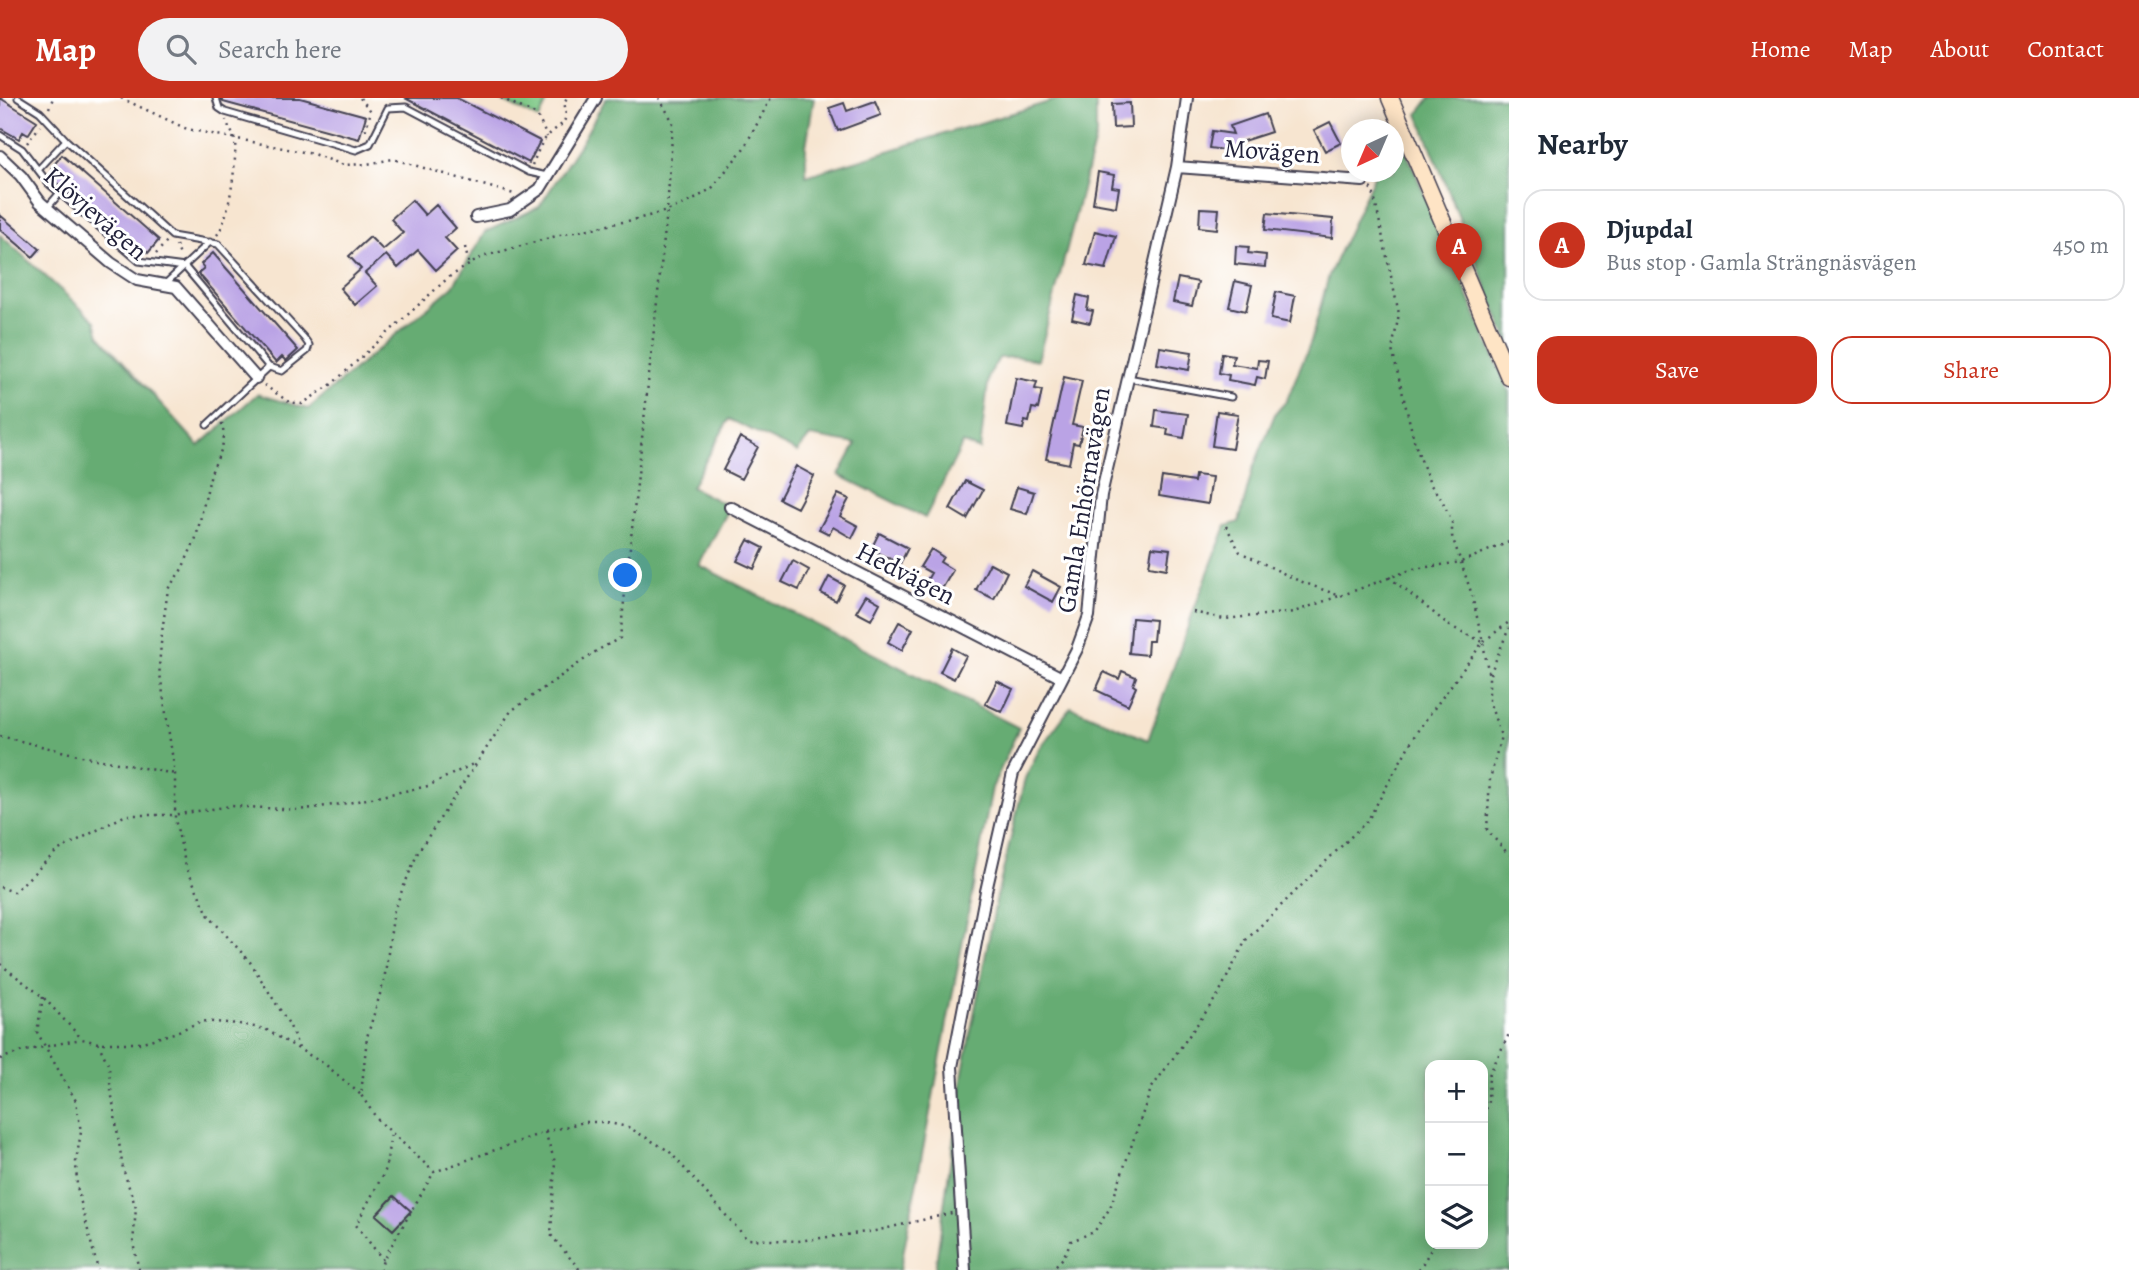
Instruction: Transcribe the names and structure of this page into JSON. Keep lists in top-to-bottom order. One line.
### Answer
{"streets":{"street":["Movägen","Klövjevägen","Gamla Enhörnavägen","Hedvägen"]},"crossings":[["Movägen","Gamla Enhörnavägen"],["Gamla Enhörnavägen","Hedvägen"]],"north":"bottom left","page":{"header":"Map","search":"Search here","nav":["Home","Map","About","Contact"],"heading":"Nearby","list":[{"mark":"A","name":"Djupdal","note":"Bus stop · Gamla Strängnäsvägen","value":"450 m"}],"pins":"A","buttons":["Save","Share"],"map_buttons":["+","−"]}}
